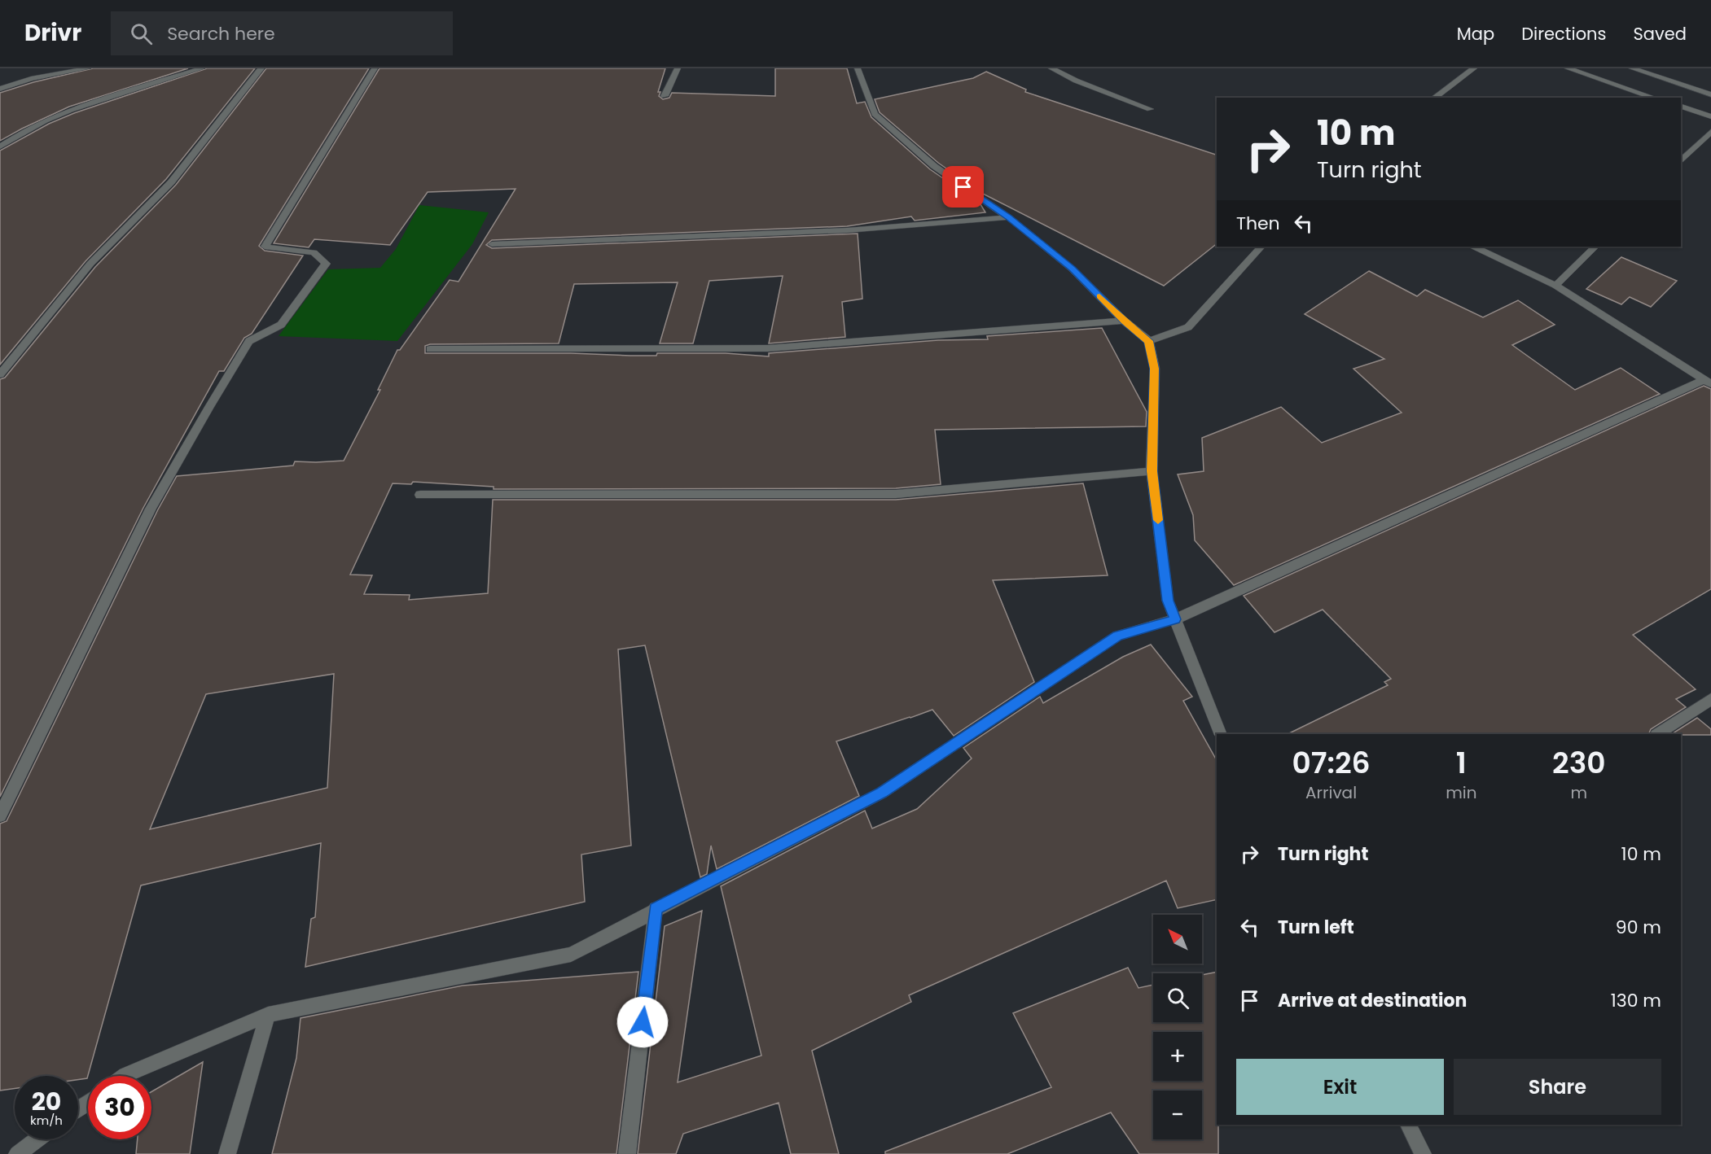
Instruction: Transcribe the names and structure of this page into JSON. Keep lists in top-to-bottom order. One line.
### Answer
{"north":"top left","page":{"header":"Drivr","search":"Search here","nav":["Map","Directions","Saved"],"turn":["10 m","Turn right"],"then":"Then","eta":["07:26","Arrival","1","min","230","m"],"list":[{"name":"Turn right","value":"10 m"},{"name":"Turn left","value":"90 m"},{"name":"Arrive at destination","value":"130 m"}],"map_buttons":["+","−"],"buttons":["Exit","Share"],"speed":"20 km/h","limit":"30"}}
